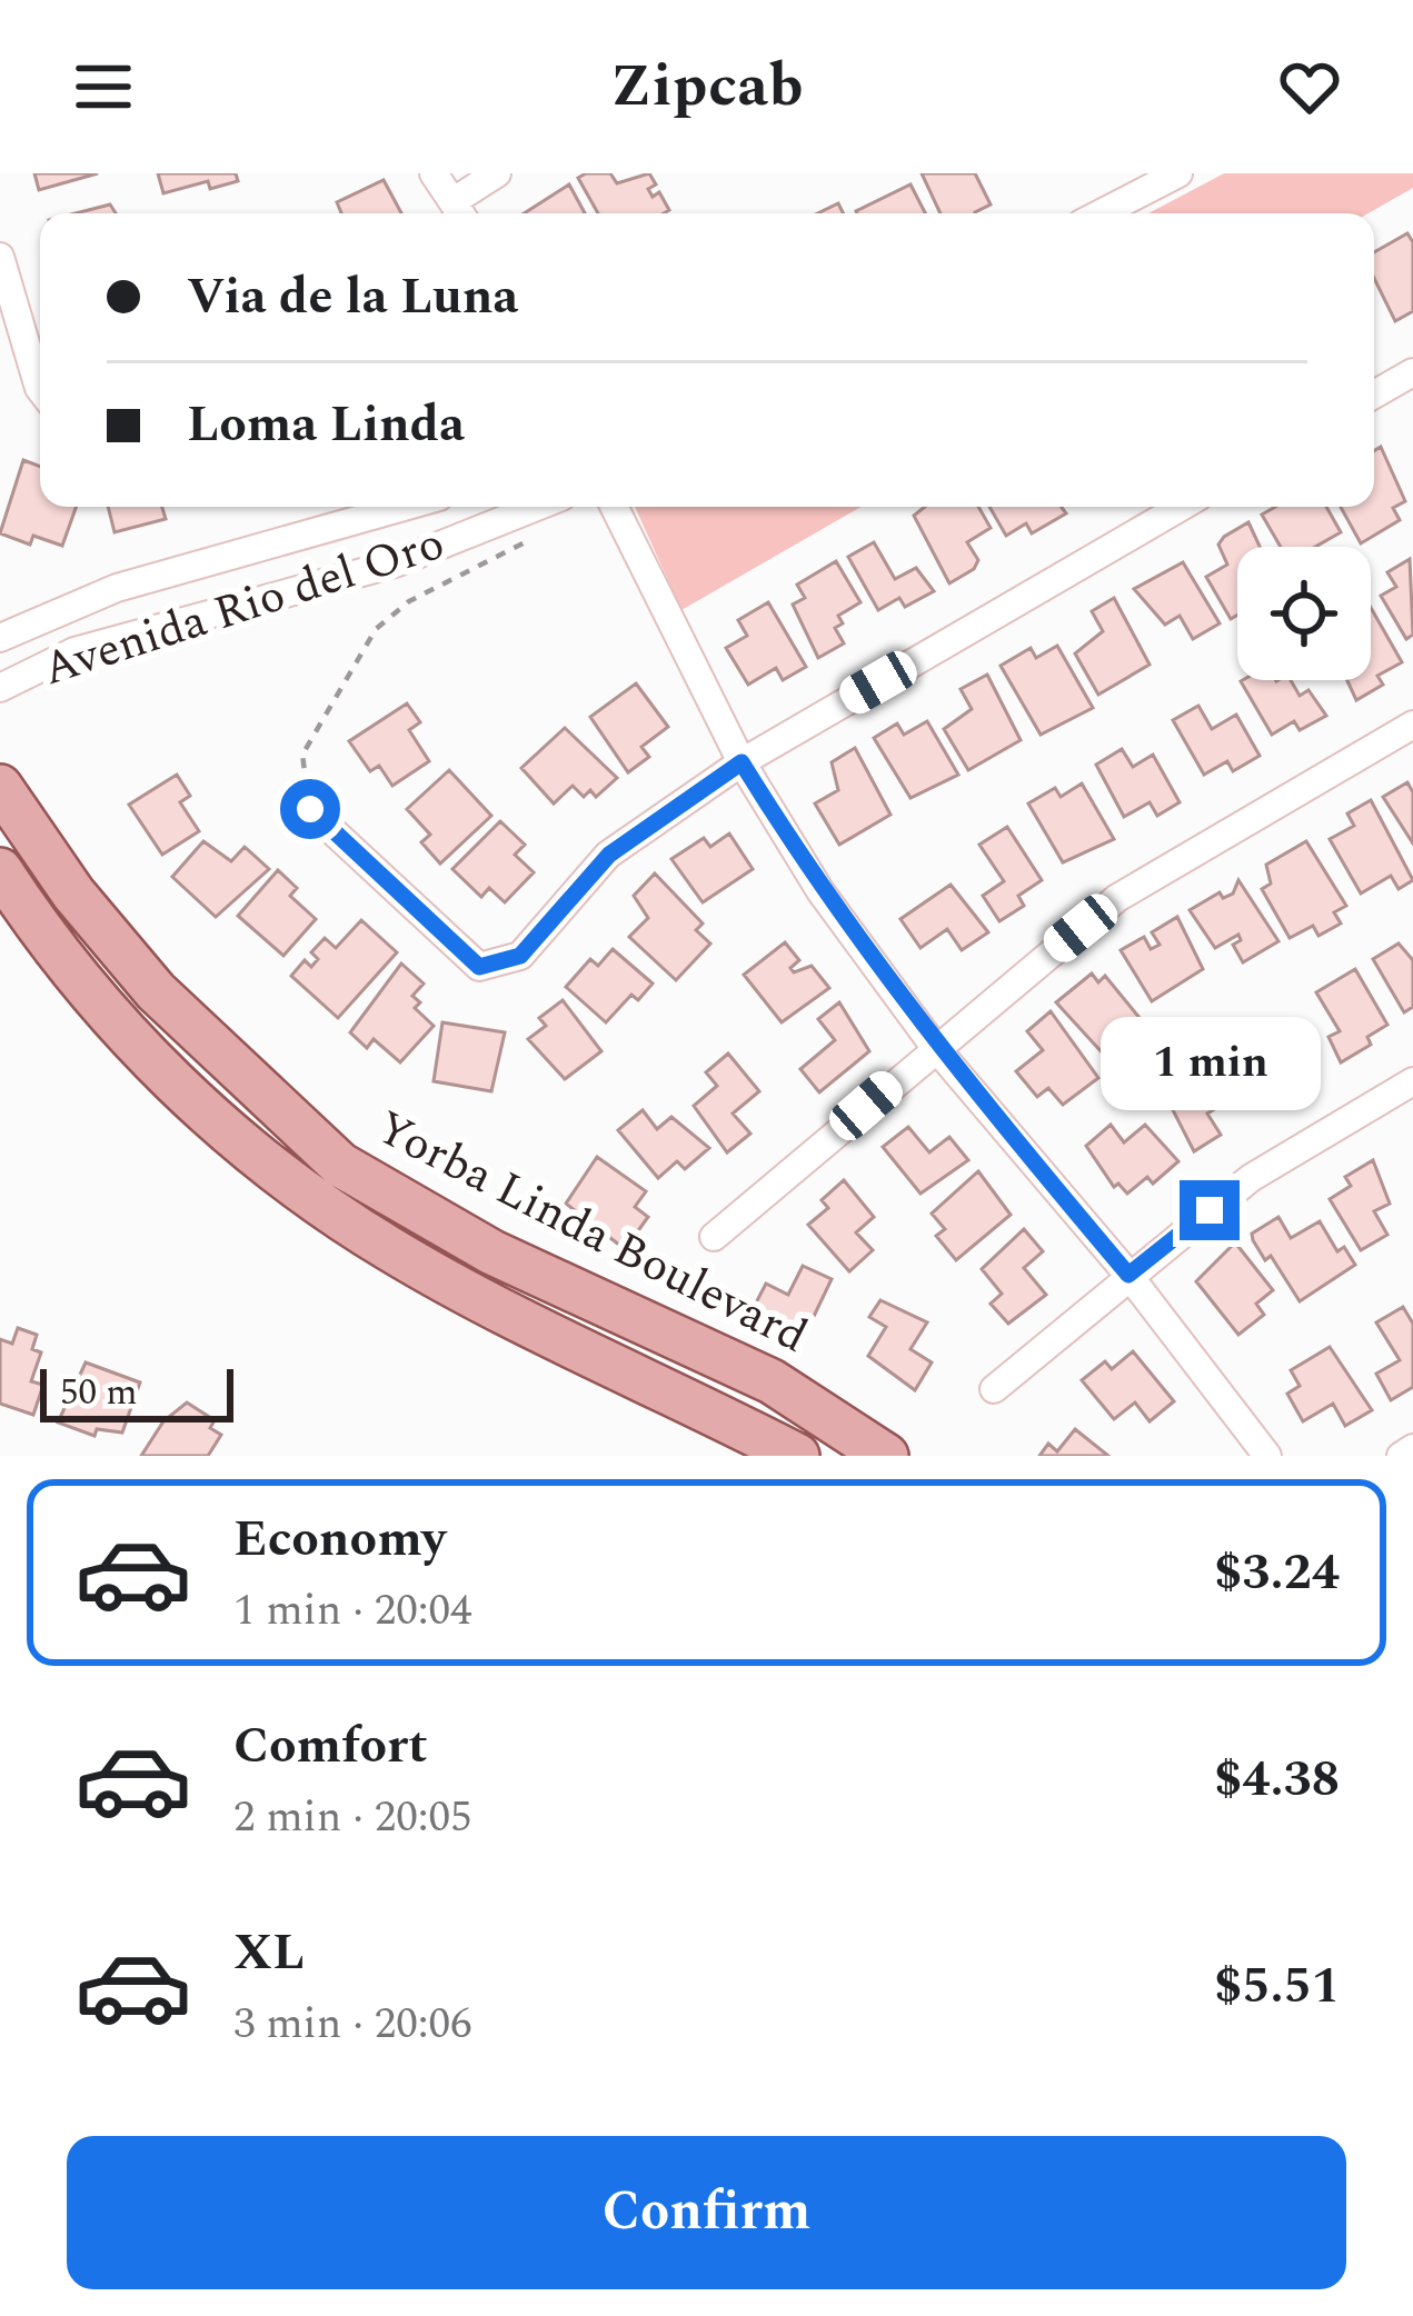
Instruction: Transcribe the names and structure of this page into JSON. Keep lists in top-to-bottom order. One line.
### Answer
{"streets":{"main road":["Yorba Linda Boulevard"],"street":["Avenida Rio del Oro"]},"scale_bar":"50 m","page":{"header":"Zipcab","banner":["Via de la Luna","Loma Linda"],"bubble":"1 min","scale":"50 m","list":[{"name":"Economy","note":"1 min · 20:04","value":"$3.24"},{"name":"Comfort","note":"2 min · 20:05","value":"$4.38"},{"name":"XL","note":"3 min · 20:06","value":"$5.51"}],"buttons":"Confirm"}}
